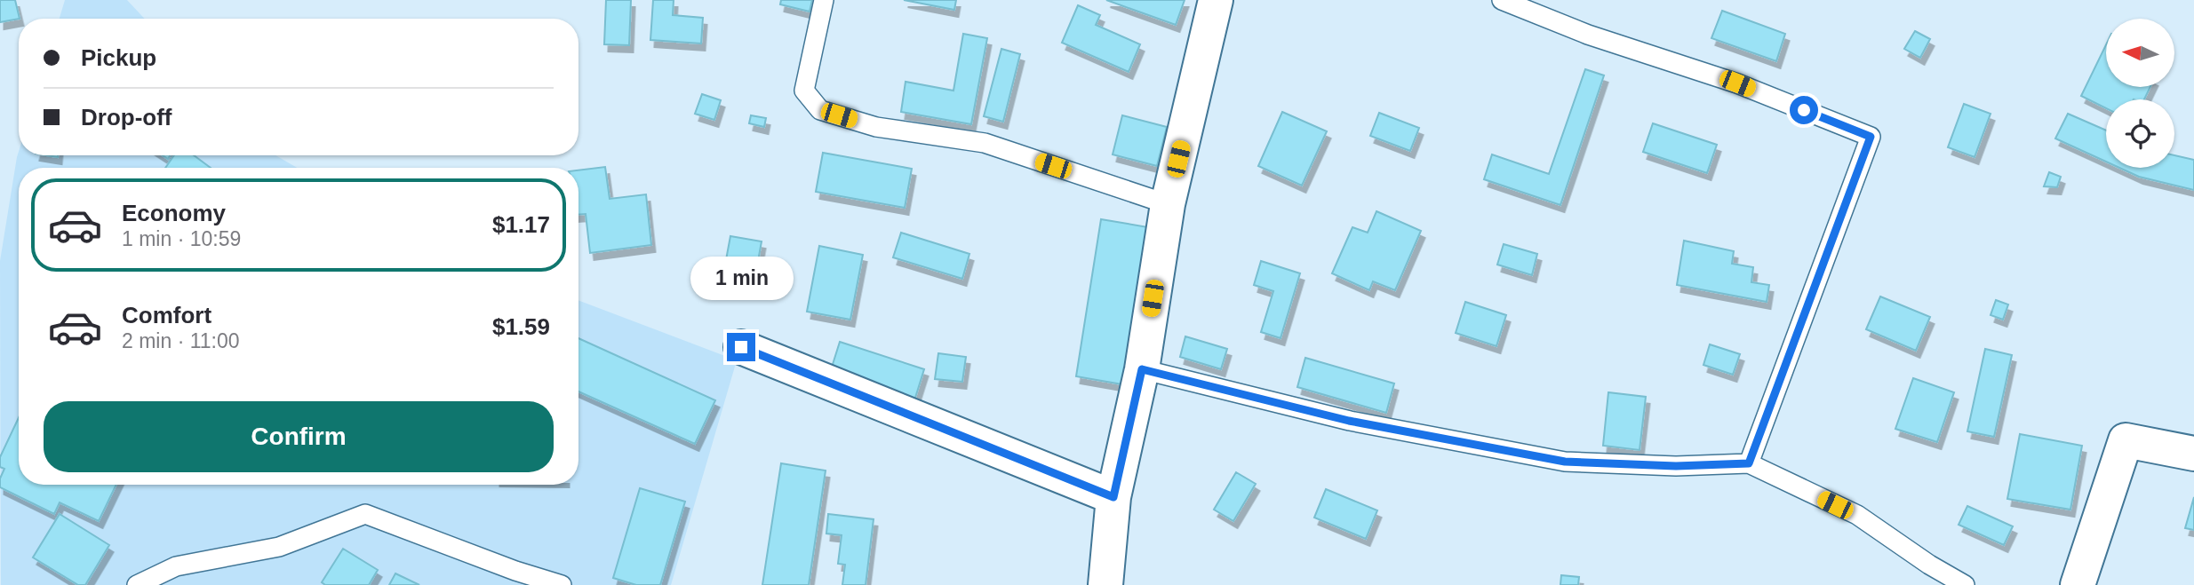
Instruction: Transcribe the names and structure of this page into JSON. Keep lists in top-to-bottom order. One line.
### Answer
{"north":"left","page":{"banner":["Pickup","Drop-off"],"list":[{"name":"Economy","note":"1 min · 10:59","value":"$1.17"},{"name":"Comfort","note":"2 min · 11:00","value":"$1.59"}],"bubble":"1 min","buttons":"Confirm"}}
